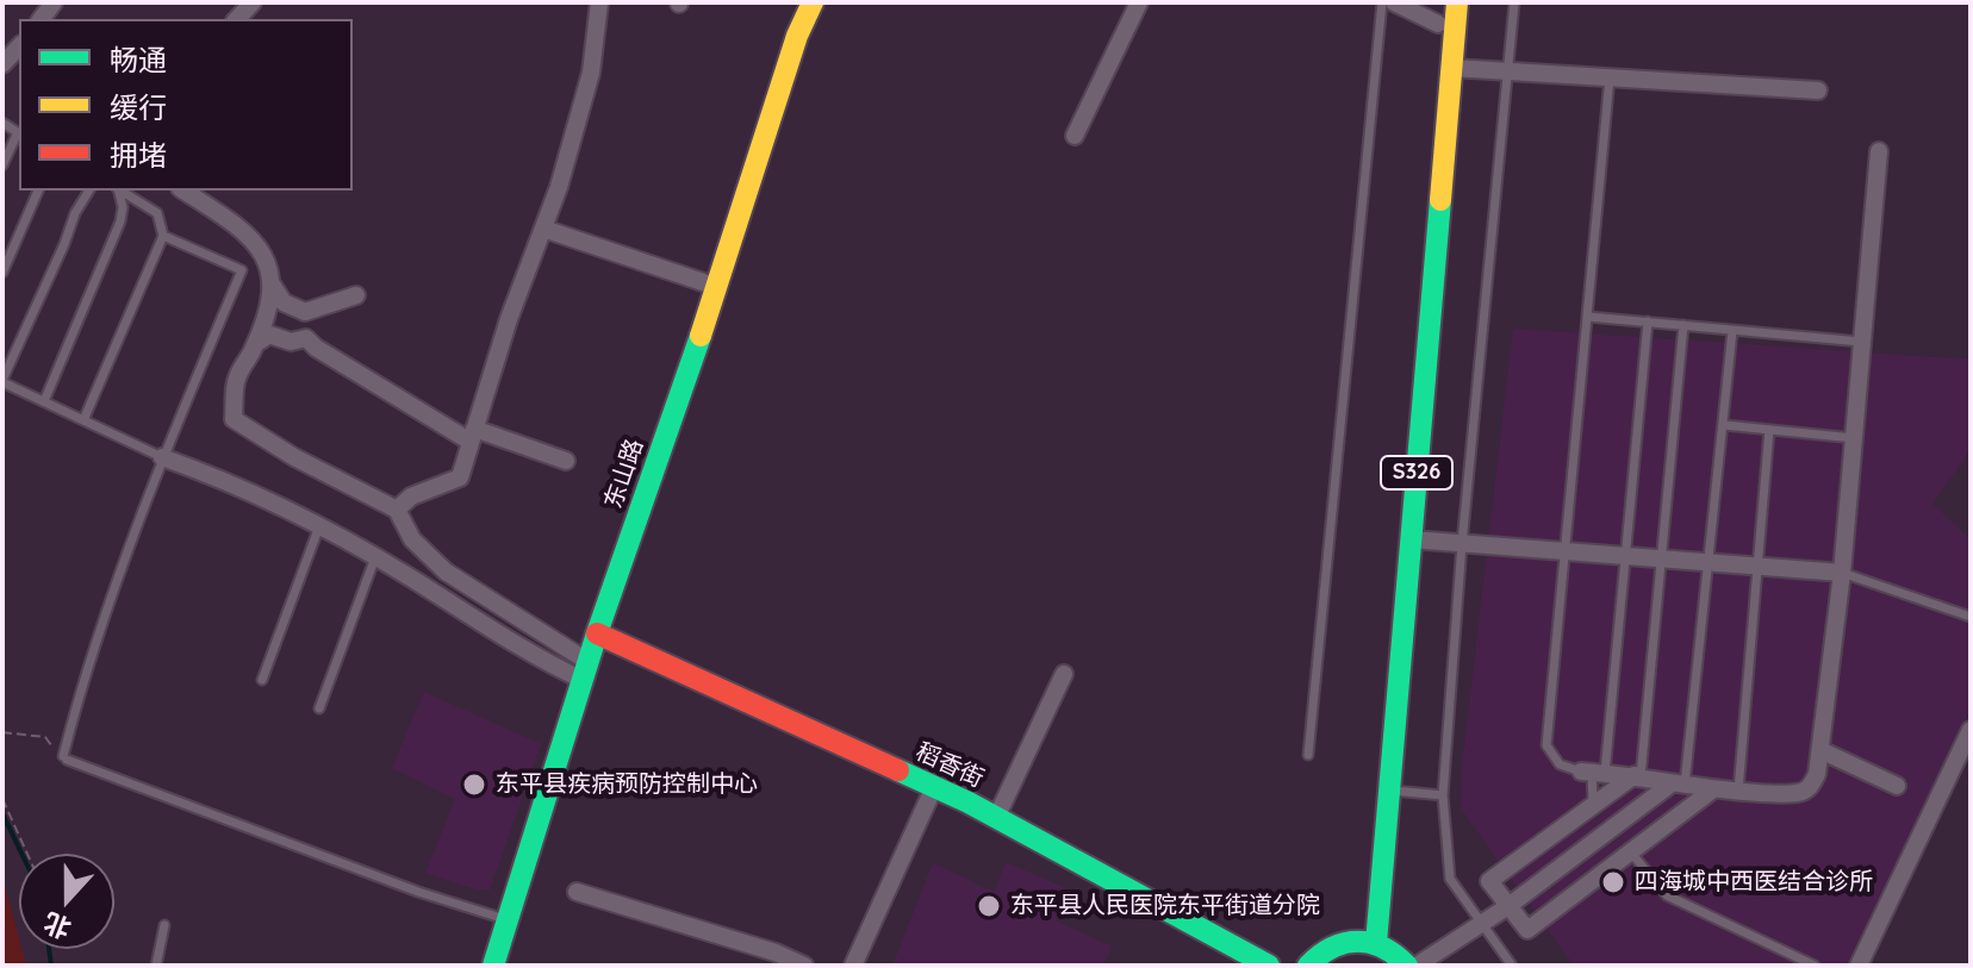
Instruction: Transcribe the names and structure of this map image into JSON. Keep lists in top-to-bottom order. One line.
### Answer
{"streets":{"main road":["S326","东山路","稻香街"]},"crossings":[["东山路","稻香街"]],"places":["东平县疾病预防控制中心","四海城中西医结合诊所","东平县人民医院东平街道分院"],"legend":["畅通","缓行","拥堵"],"north":"bottom"}
